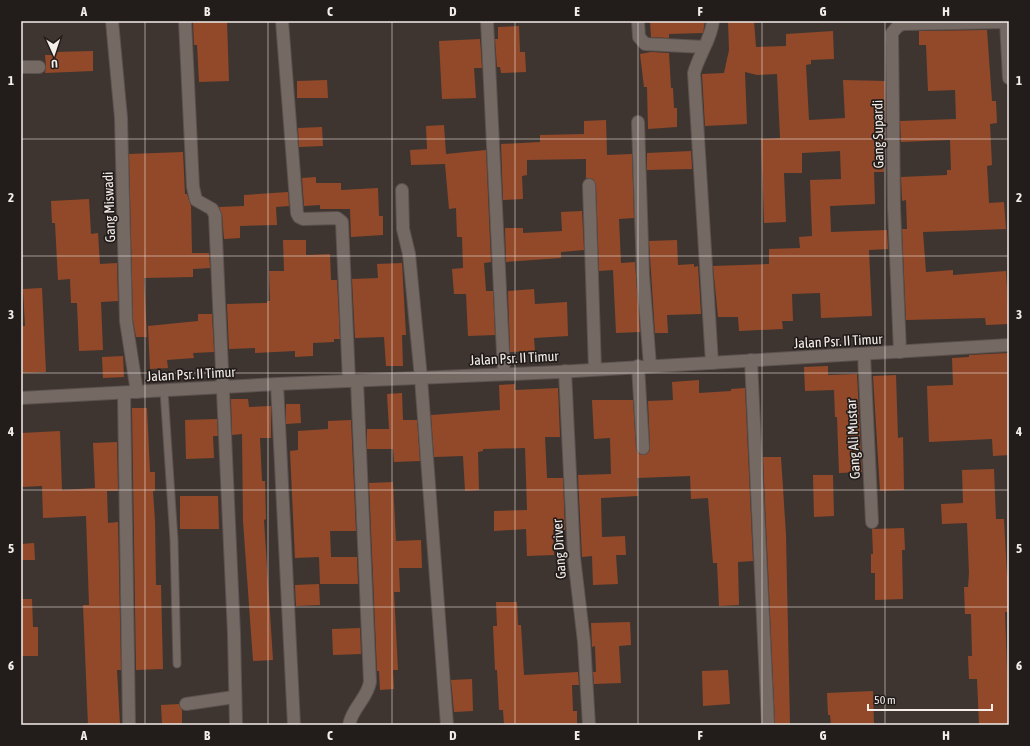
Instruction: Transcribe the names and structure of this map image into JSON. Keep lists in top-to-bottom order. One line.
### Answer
{"streets":{"street":["Gang Supardi","Gang Miswadi","Jalan Psr. II Timur","Gang Ali Mustar","Gang Driver"]},"crossings":[["Gang Supardi","Jalan Psr. II Timur"],["Gang Miswadi","Jalan Psr. II Timur"],["Jalan Psr. II Timur","Gang Ali Mustar"],["Jalan Psr. II Timur","Gang Driver"]],"scale_bar":"50 m","north":"bottom","grid":{"columns":["A","B","C","D","E","F","G","H"],"rows":["1","2","3","4","5","6"]}}
